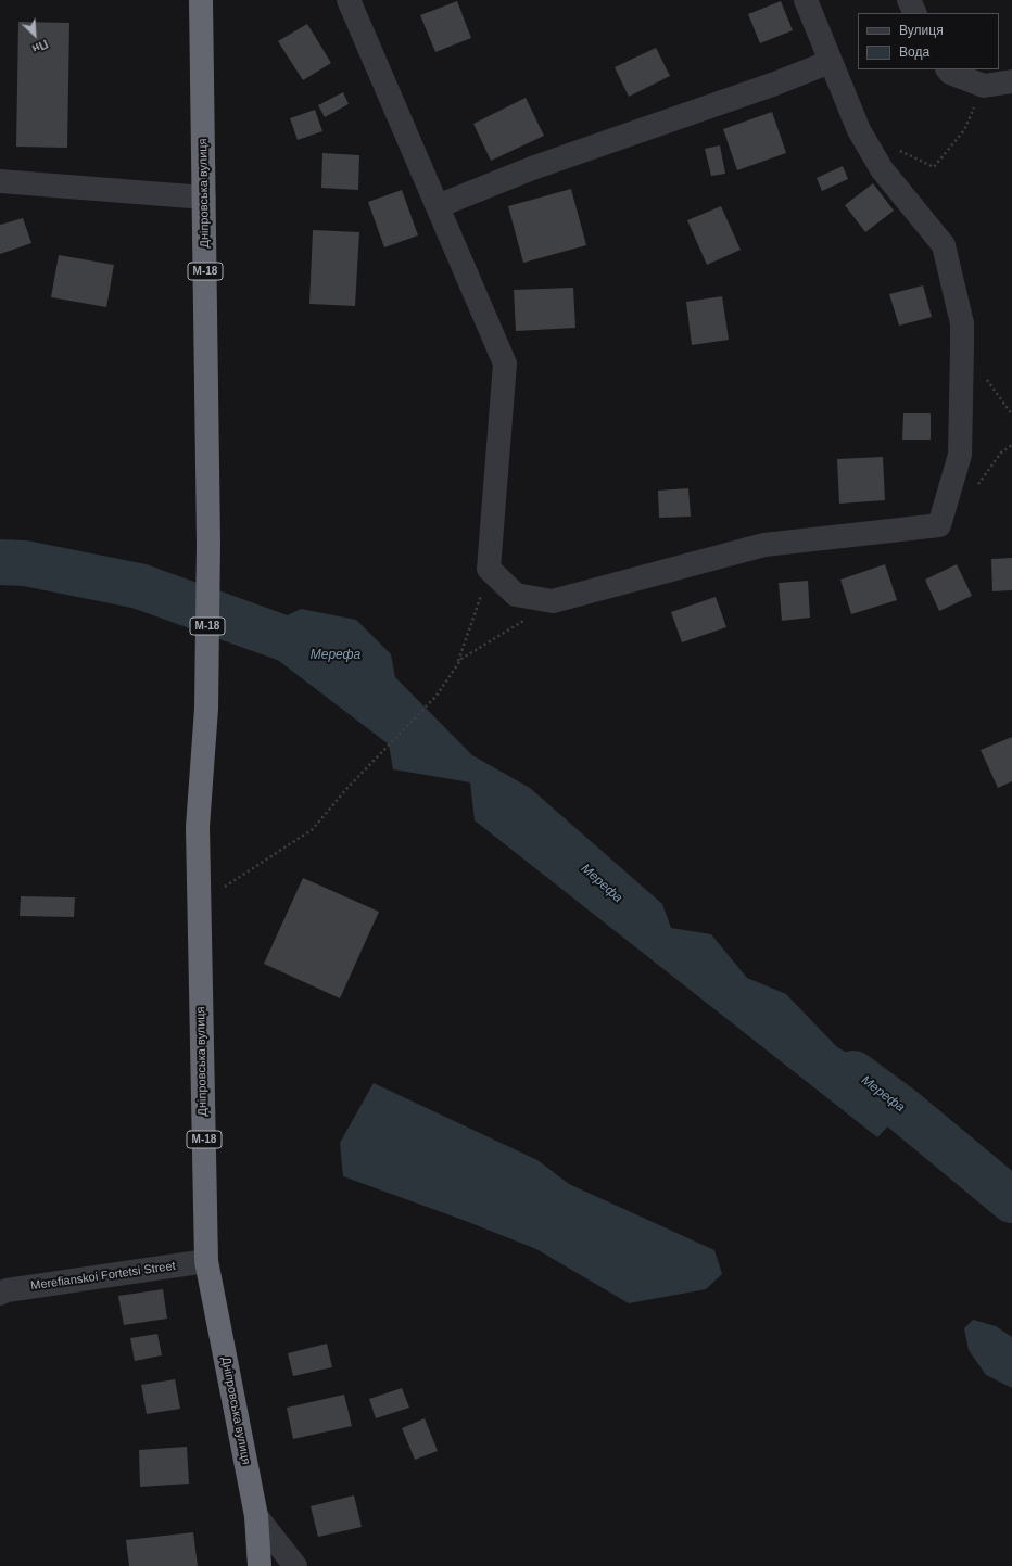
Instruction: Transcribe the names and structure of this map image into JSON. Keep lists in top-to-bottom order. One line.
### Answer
{"streets":{"highway":["Дніпровська вулиця","М-18"],"street":["Merefianskoi Fortetsi Street"]},"crossings":[["Дніпровська вулиця","Merefianskoi Fortetsi Street"]],"water":["Мерефа"],"legend":["Вулиця","Вода"],"north":"bottom right"}
